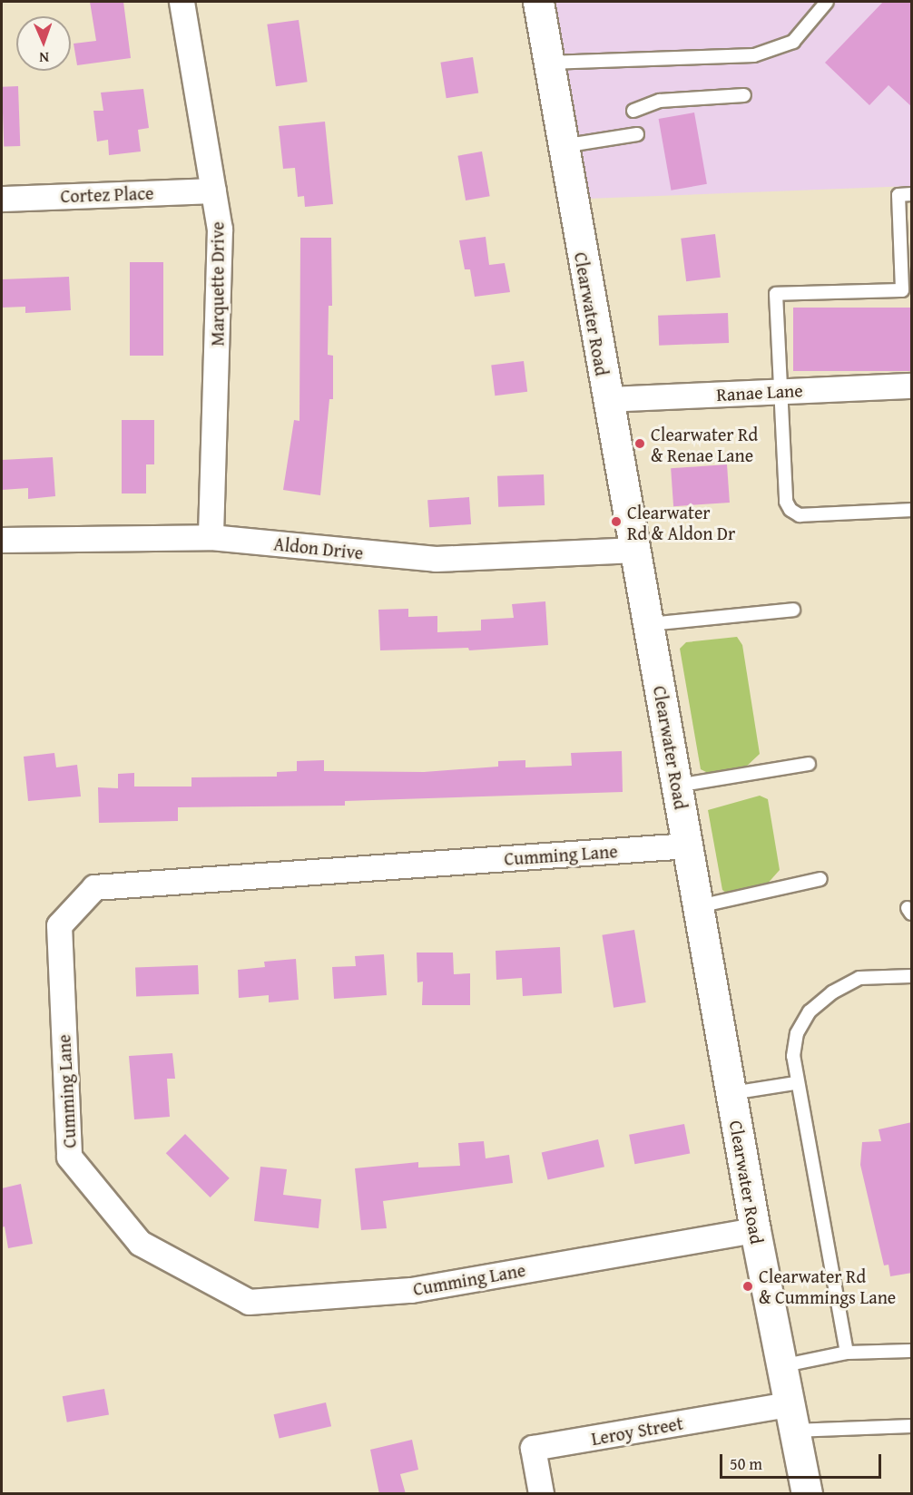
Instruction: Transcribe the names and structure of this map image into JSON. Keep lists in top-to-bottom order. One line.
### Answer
{"streets":{"street":["Cortez Place","Marquette Drive","Clearwater Road","Ranae Lane","Aldon Drive","Cumming Lane","Leroy Street"]},"crossings":[["Cortez Place","Marquette Drive"],["Marquette Drive","Aldon Drive"],["Clearwater Road","Ranae Lane"],["Clearwater Road","Aldon Drive"],["Clearwater Road","Cumming Lane"],["Clearwater Road","Leroy Street"]],"places":["Clearwater Rd & Renae Lane","Clearwater Rd & Aldon Dr","Clearwater Rd & Cummings Lane"],"scale_bar":"50 m","north":"bottom"}
